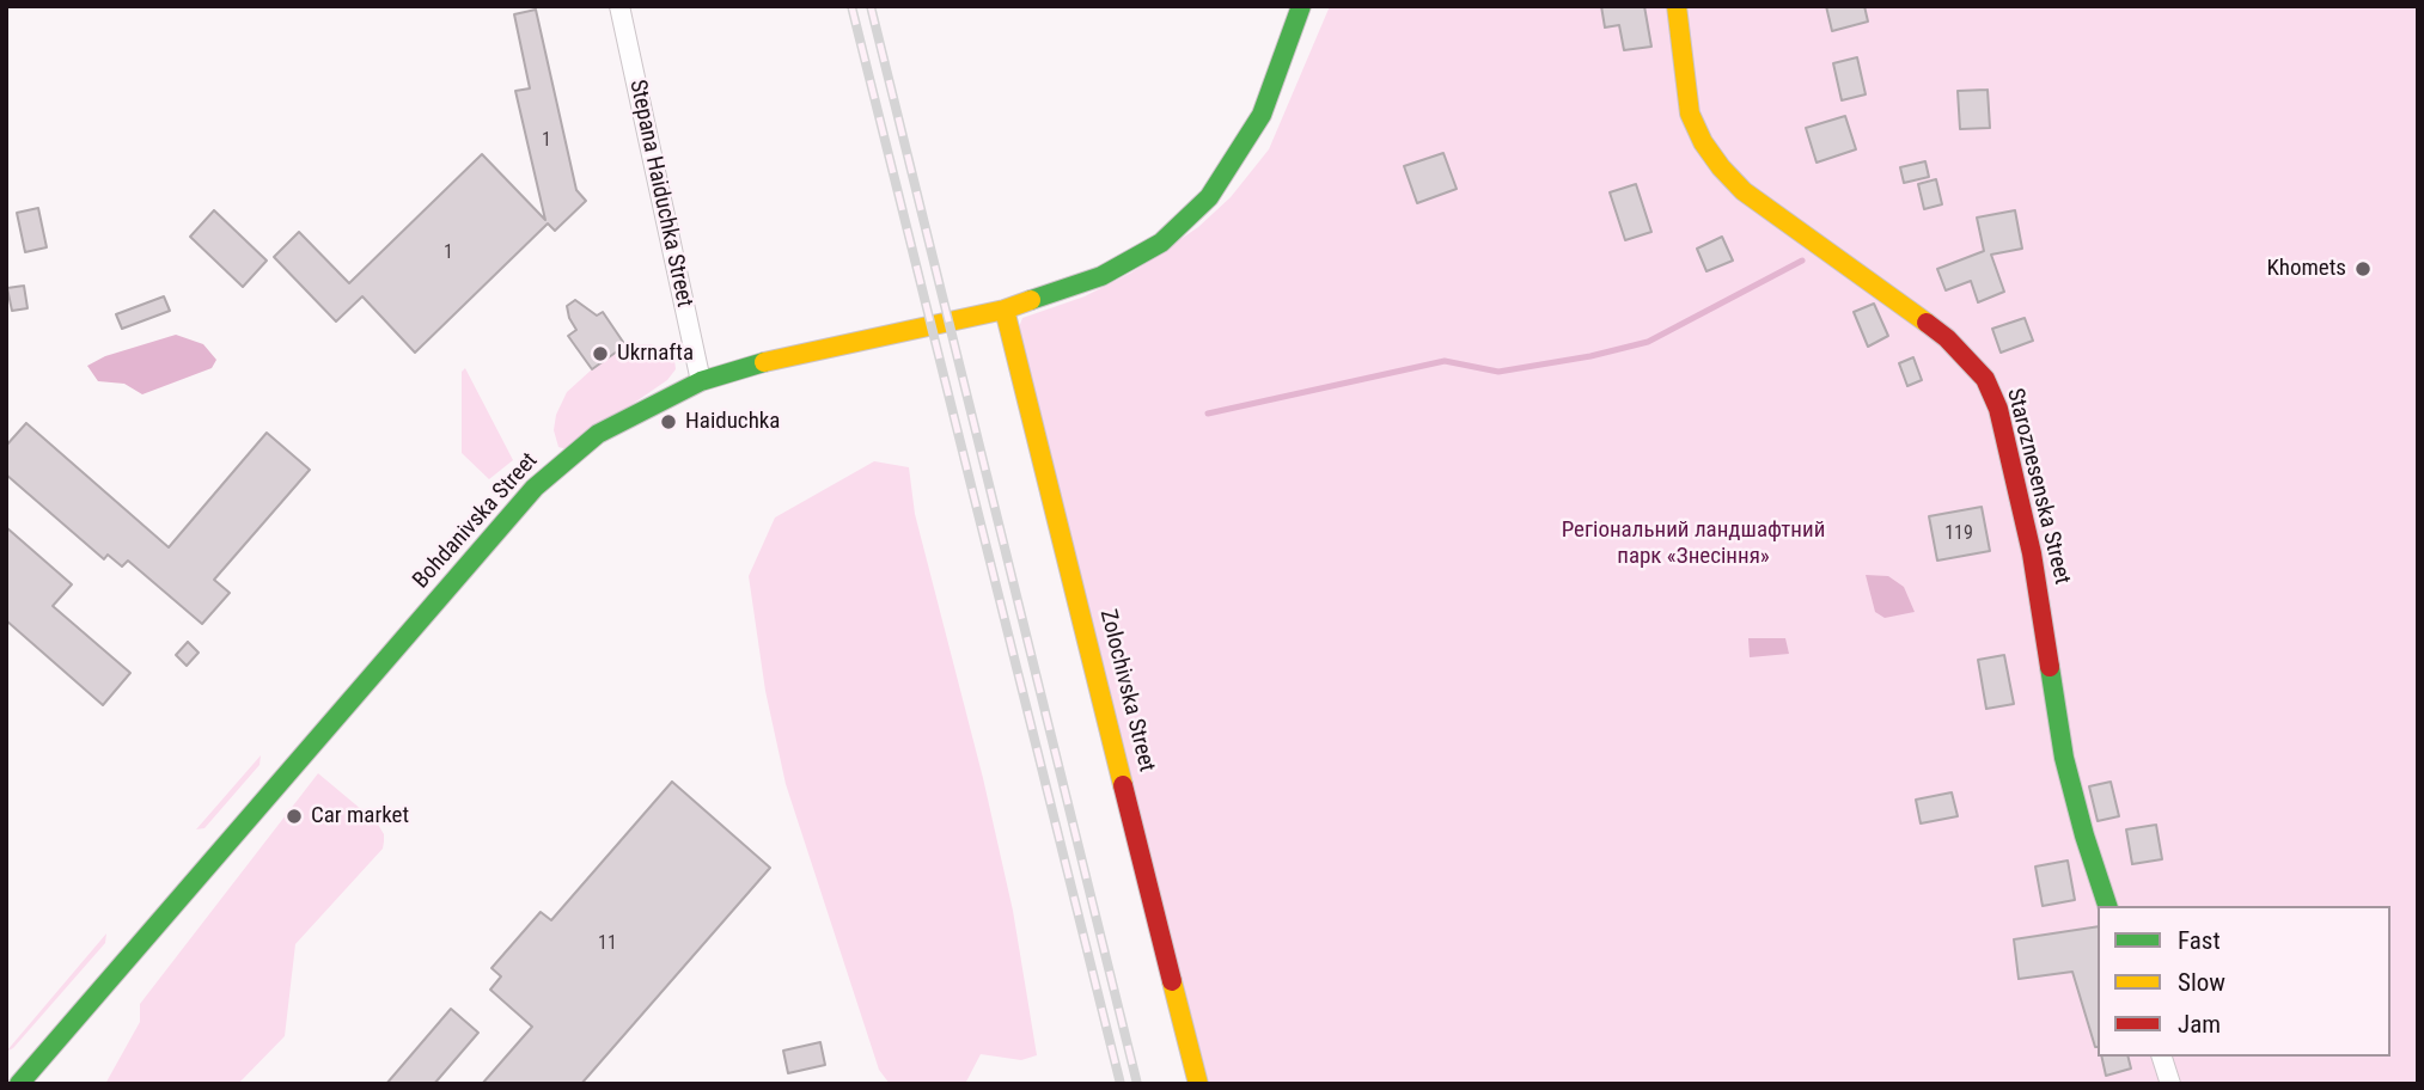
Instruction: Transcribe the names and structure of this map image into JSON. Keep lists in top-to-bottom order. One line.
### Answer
{"streets":{"street":["Stepana Haiduchka Street","Staroznesenska Street","Bohdanivska Street","Zolochivska Street"]},"crossings":[["Stepana Haiduchka Street","Bohdanivska Street"],["Bohdanivska Street","Zolochivska Street"]],"parks":["Регіональний ландшафтний парк «Знесіння»"],"places":["Khomets","Ukrnafta","Haiduchka","Car market"],"house_numbers":["1","1","119","11"],"legend":["Fast","Slow","Jam"]}
